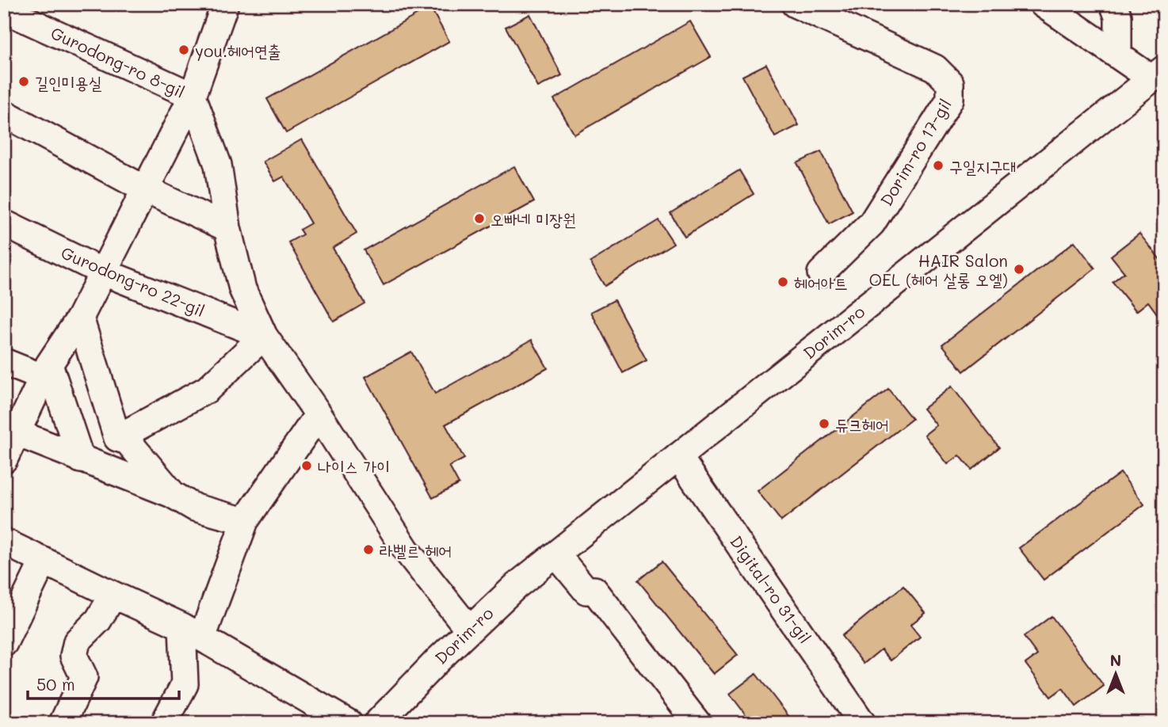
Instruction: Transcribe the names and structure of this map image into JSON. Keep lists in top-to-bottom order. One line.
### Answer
{"streets":{"street":["Gurodong-ro 8-gil","Dorim-ro 17-gil","Gurodong-ro 22-gil","Dorim-ro","Digital-ro 31-gil"]},"crossings":[["Gurodong-ro 8-gil","Gurodong-ro 22-gil"],["Dorim-ro","Digital-ro 31-gil"]],"places":["you.헤어연출","길인미용실","구일지구대","오빠네 미장원","HAIR Salon OEL (헤어 살롱 오엘)","헤어아트","듀크헤어","나이스 가이","라벨르 헤어"],"scale_bar":"50 m","north":"top"}
